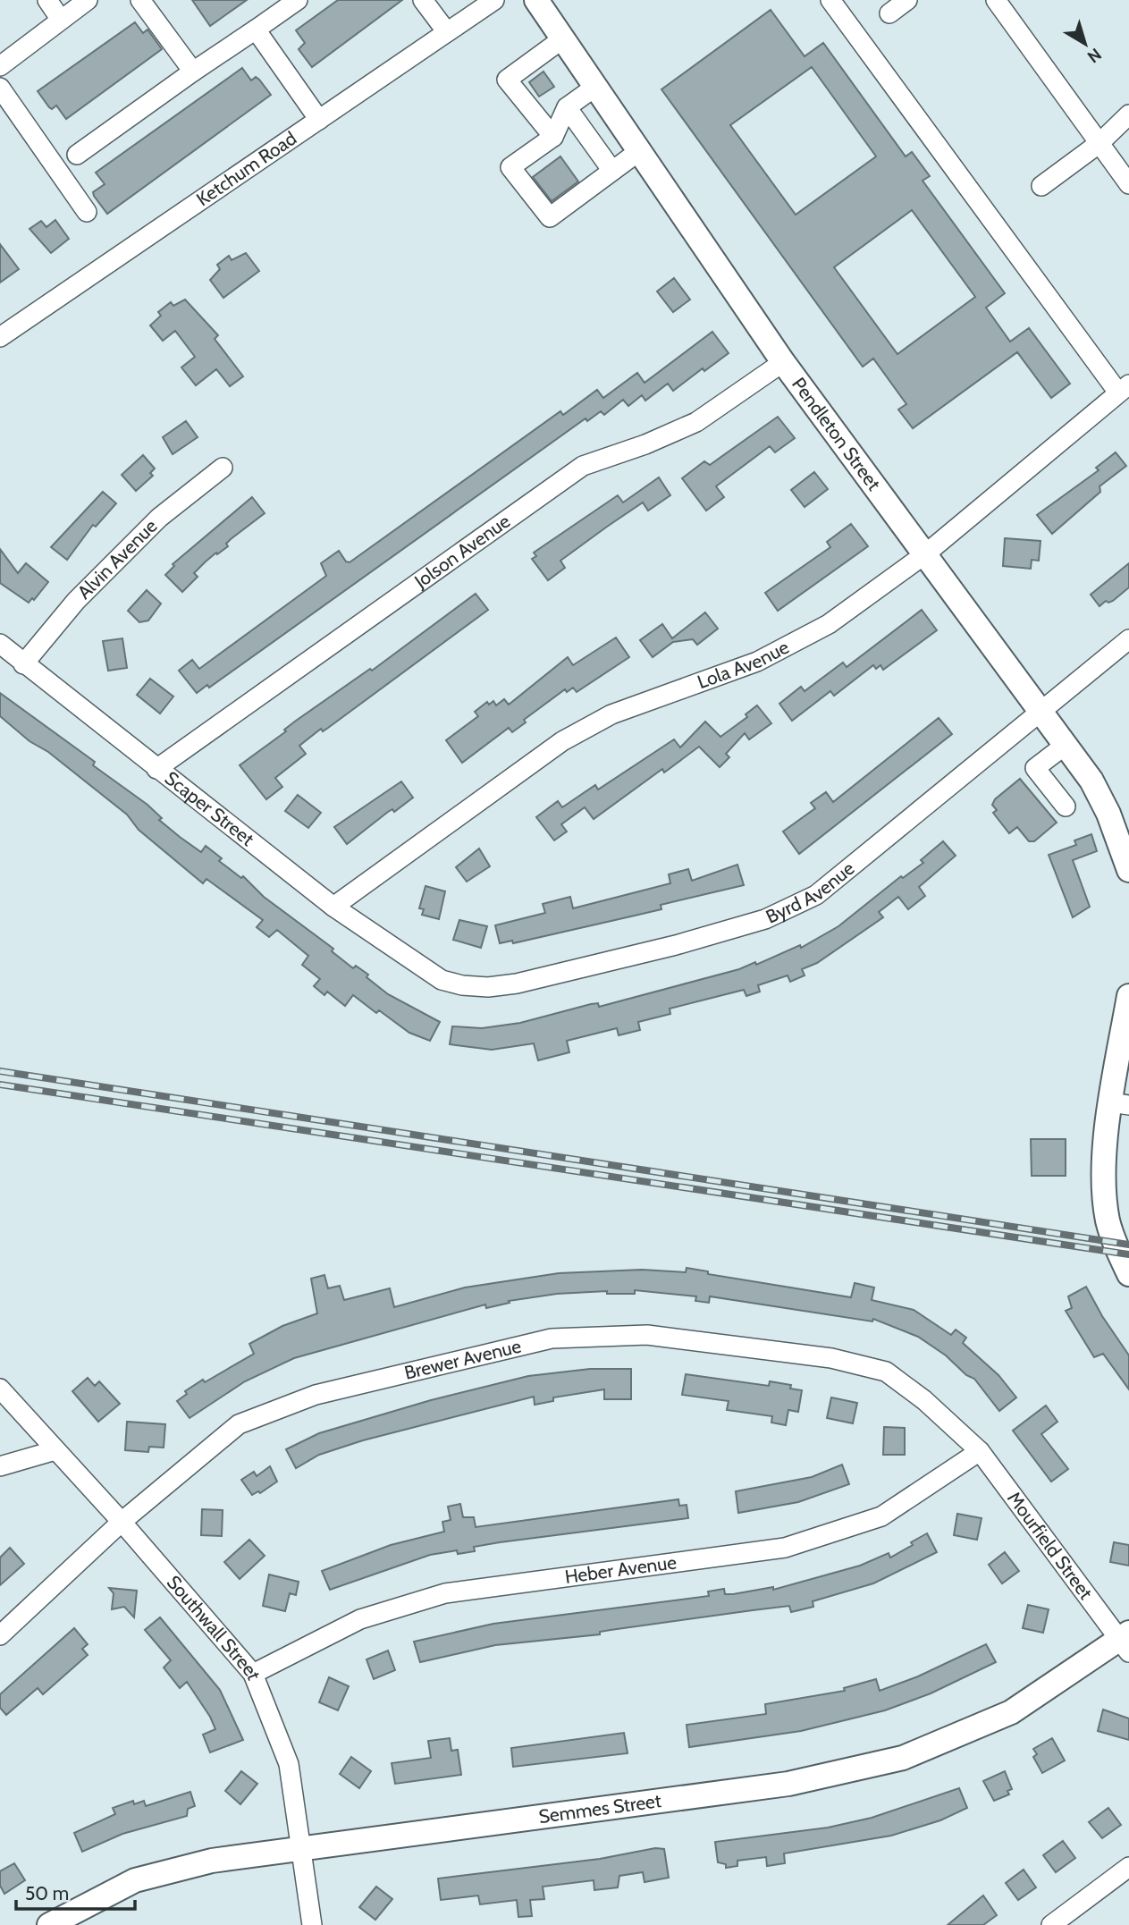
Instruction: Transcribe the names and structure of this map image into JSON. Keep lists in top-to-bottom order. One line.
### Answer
{"streets":{"main road":["Pendleton Street","Semmes Street"],"street":["Ketchum Road","Jolson Avenue","Alvin Avenue","Lola Avenue","Scaper Street","Byrd Avenue","Brewer Avenue","Mourfield Street","Heber Avenue","Southwall Street"]},"crossings":[["Pendleton Street","Jolson Avenue"],["Pendleton Street","Lola Avenue"],["Pendleton Street","Byrd Avenue"],["Jolson Avenue","Scaper Street"],["Alvin Avenue","Scaper Street"],["Lola Avenue","Scaper Street"],["Scaper Street","Byrd Avenue"],["Brewer Avenue","Mourfield Street"],["Brewer Avenue","Heber Avenue"],["Brewer Avenue","Southwall Street"],["Mourfield Street","Heber Avenue"],["Mourfield Street","Semmes Street"],["Heber Avenue","Southwall Street"],["Southwall Street","Semmes Street"]],"scale_bar":"50 m","north":"bottom right"}
